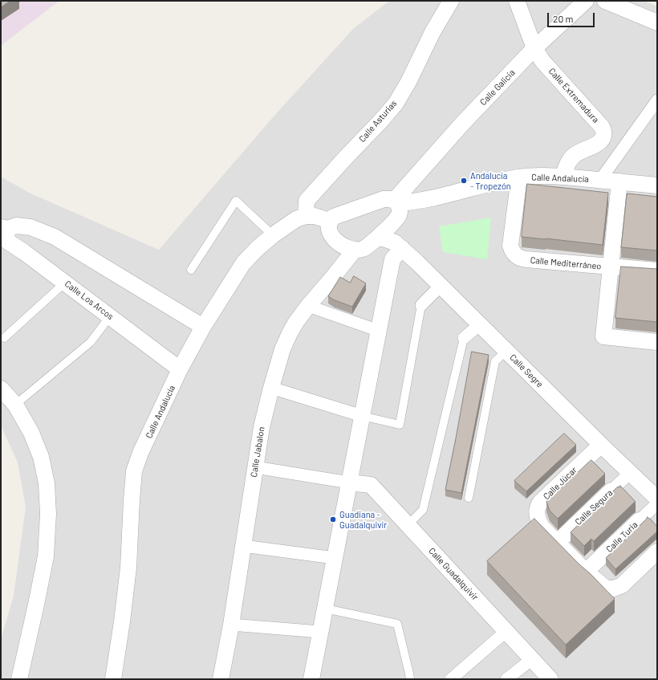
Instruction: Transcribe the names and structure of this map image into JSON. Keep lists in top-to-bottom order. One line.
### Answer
{"streets":{"street":["Calle Galicia","Calle Extremadura","Calle Asturias","Calle Andalucía","Calle Mediterráneo","Calle Los Arcos","Calle Segre","Calle Jabalon","Calle Júcar","Calle Segura","Calle Turia","Calle Guadalquivir"]},"crossings":[["Calle Galicia","Calle Extremadura"],["Calle Galicia","Calle Andalucía"],["Calle Extremadura","Calle Andalucía"],["Calle Asturias","Calle Andalucía"],["Calle Andalucía","Calle Mediterráneo"],["Calle Andalucía","Calle Los Arcos"],["Calle Segre","Calle Júcar"],["Calle Segre","Calle Segura"],["Calle Júcar","Calle Segura"],["Calle Júcar","Calle Turia"]],"places":["Andalucía - Tropezón","Guadiana - Guadalquivir"],"scale_bar":"20 m"}
